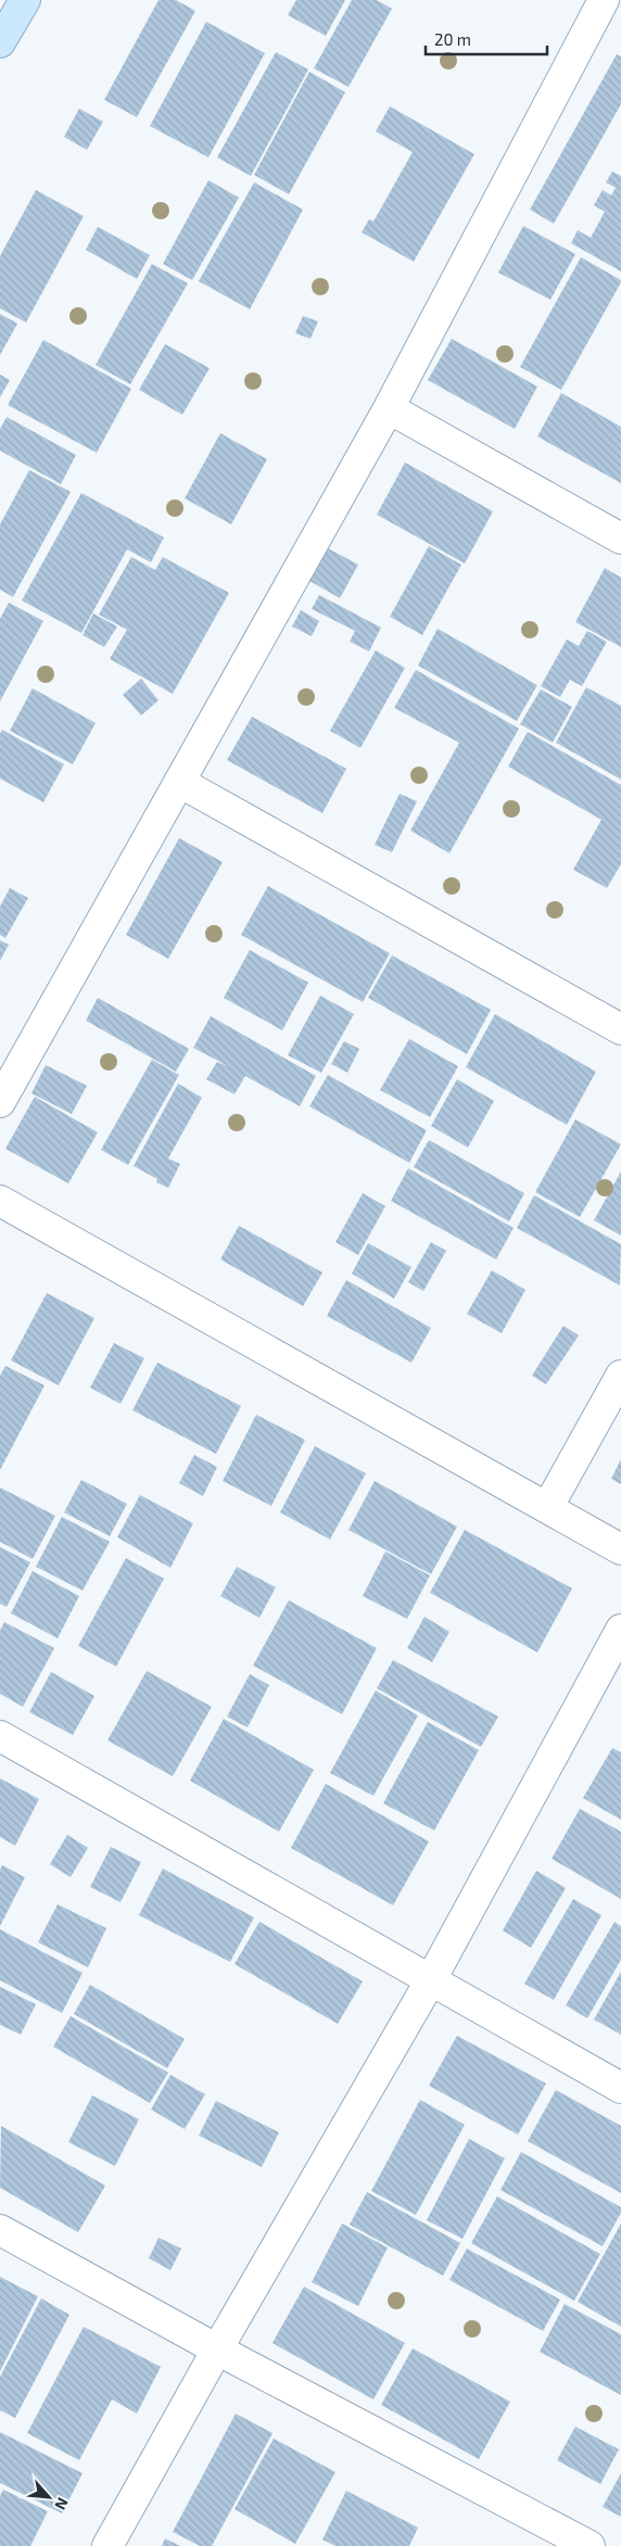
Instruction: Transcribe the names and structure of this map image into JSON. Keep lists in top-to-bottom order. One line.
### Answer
{"scale_bar":"20 m","north":"bottom right"}
